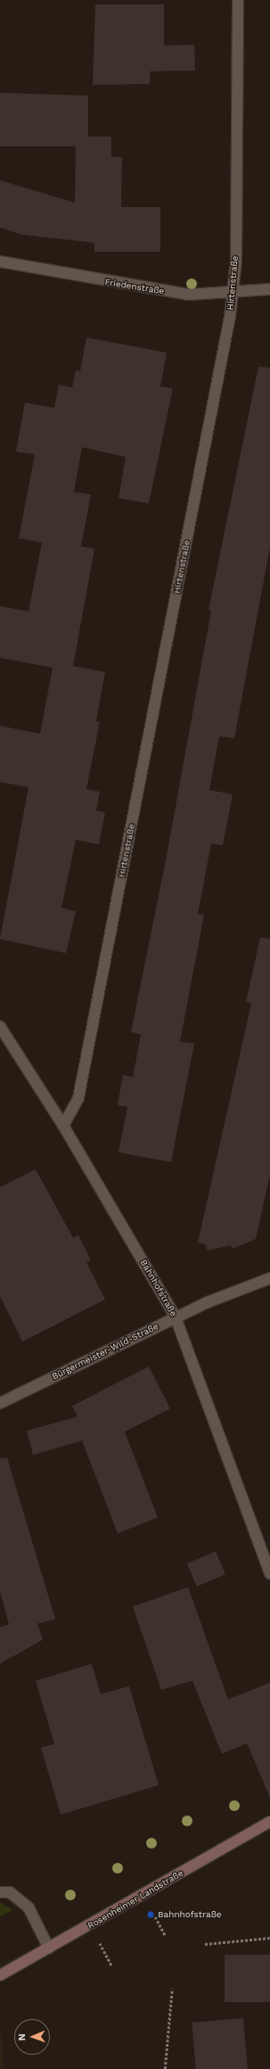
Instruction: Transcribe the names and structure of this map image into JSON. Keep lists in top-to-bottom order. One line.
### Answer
{"streets":{"main road":["Rosenheimer Landstraße"],"street":["Hirtenstraße","Friedenstraße","Bahnhofstraße","Bürgermeister-Wild-Straße"]},"crossings":[["Hirtenstraße","Friedenstraße"],["Hirtenstraße","Bahnhofstraße"],["Bahnhofstraße","Bürgermeister-Wild-Straße"]],"places":["Bahnhofstraße"],"north":"left"}
